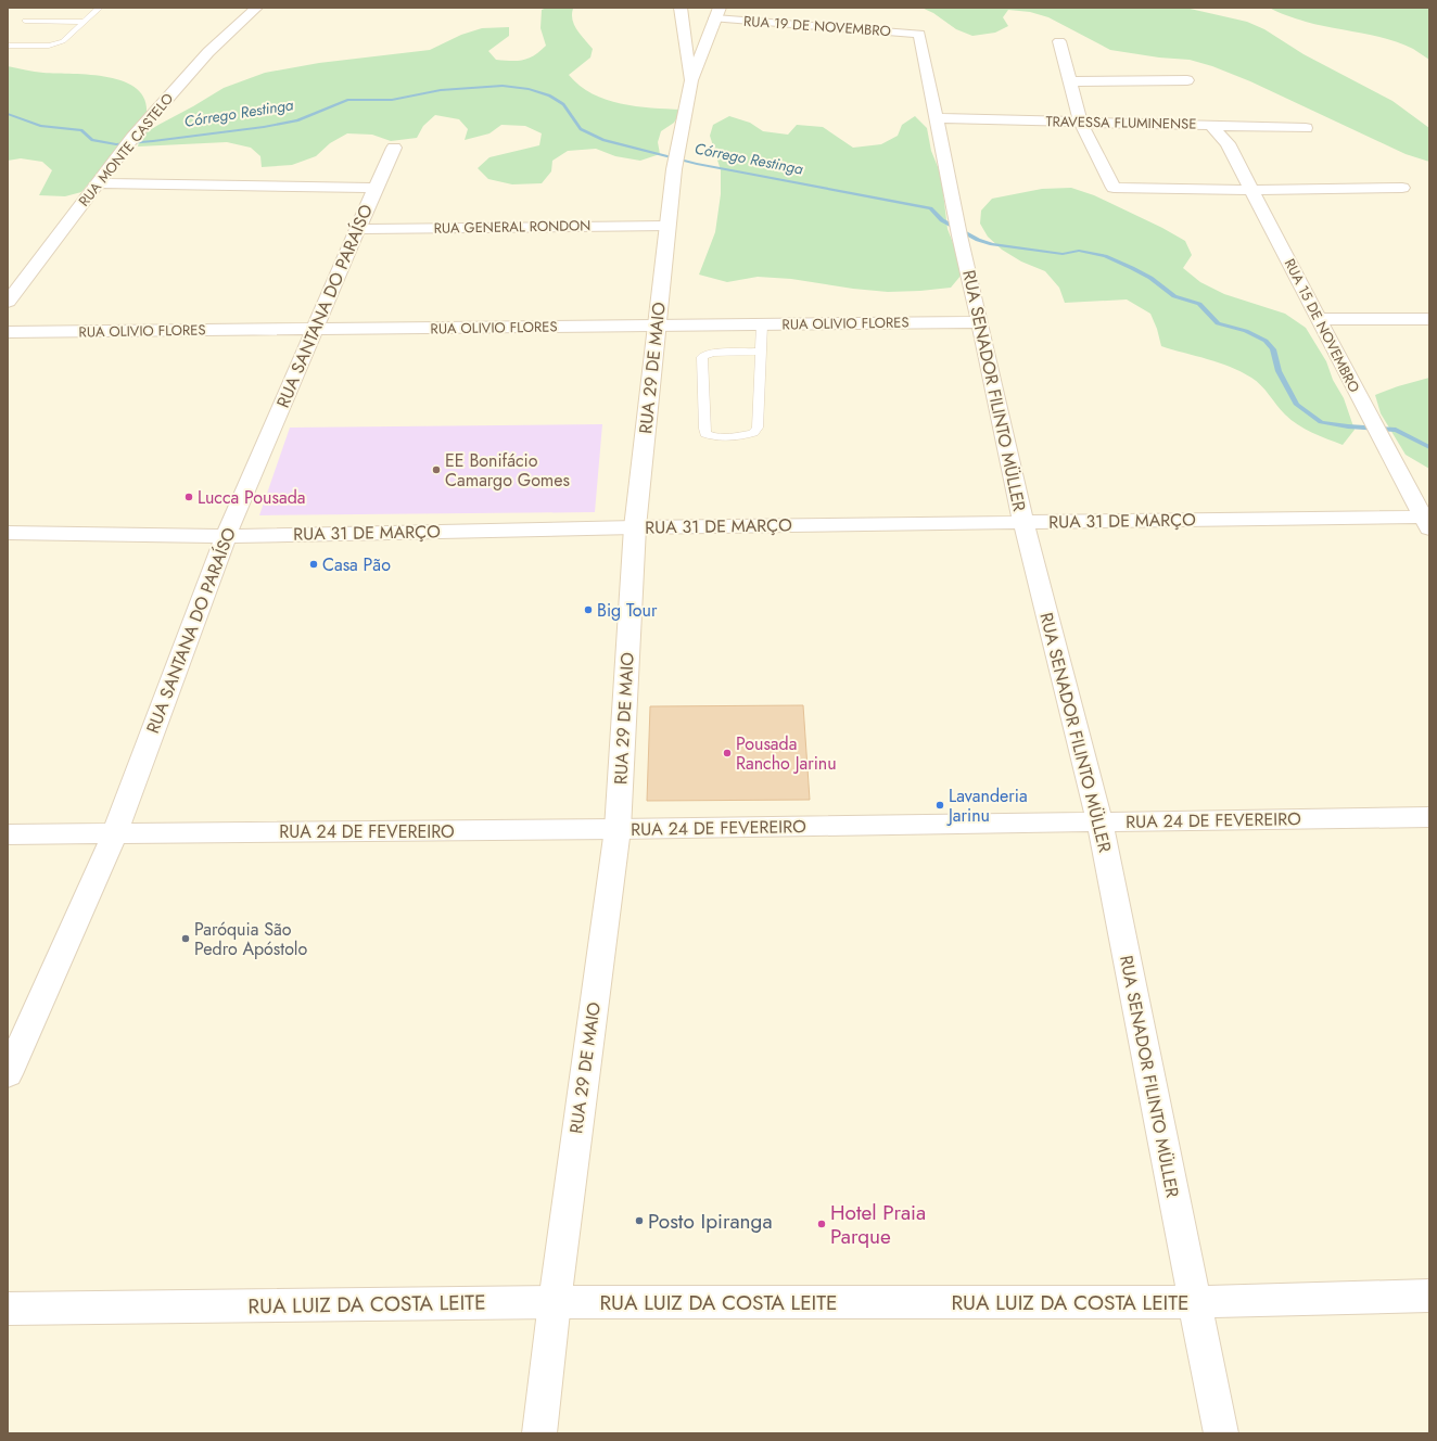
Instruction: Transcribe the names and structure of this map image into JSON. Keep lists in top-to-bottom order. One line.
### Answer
{"streets":{"street":["RUA 19 DE NOVEMBRO","TRAVESSA FLUMINENSE","RUA MONTE CASTELO","RUA GENERAL RONDON","RUA SANTANA DO PARAÍSO","RUA OLIVIO FLORES","RUA 15 DE NOVEMBRO","RUA 29 DE MAIO","RUA SENADOR FILINTO MÜLLER","RUA 31 DE MARÇO","RUA 24 DE FEVEREIRO","RUA LUIZ DA COSTA LEITE"]},"crossings":[["RUA 19 DE NOVEMBRO","RUA 29 DE MAIO"],["RUA 19 DE NOVEMBRO","RUA SENADOR FILINTO MÜLLER"],["TRAVESSA FLUMINENSE","RUA 15 DE NOVEMBRO"],["TRAVESSA FLUMINENSE","RUA SENADOR FILINTO MÜLLER"],["RUA GENERAL RONDON","RUA SANTANA DO PARAÍSO"],["RUA GENERAL RONDON","RUA 29 DE MAIO"],["RUA SANTANA DO PARAÍSO","RUA OLIVIO FLORES"],["RUA SANTANA DO PARAÍSO","RUA 31 DE MARÇO"],["RUA SANTANA DO PARAÍSO","RUA 24 DE FEVEREIRO"],["RUA OLIVIO FLORES","RUA 29 DE MAIO"],["RUA OLIVIO FLORES","RUA SENADOR FILINTO MÜLLER"],["RUA 15 DE NOVEMBRO","RUA 31 DE MARÇO"],["RUA 29 DE MAIO","RUA 31 DE MARÇO"],["RUA 29 DE MAIO","RUA 24 DE FEVEREIRO"],["RUA 29 DE MAIO","RUA LUIZ DA COSTA LEITE"],["RUA SENADOR FILINTO MÜLLER","RUA 31 DE MARÇO"],["RUA SENADOR FILINTO MÜLLER","RUA 24 DE FEVEREIRO"],["RUA SENADOR FILINTO MÜLLER","RUA LUIZ DA COSTA LEITE"]],"water":["Córrego Restinga"],"places":["EE Bonifácio Camargo Gomes","Lucca Pousada","Casa Pão","Big Tour","Pousada Rancho Jarinu","Lavanderia Jarinu","Paróquia São Pedro Apóstolo","Posto Ipiranga","Hotel Praia Parque"]}
